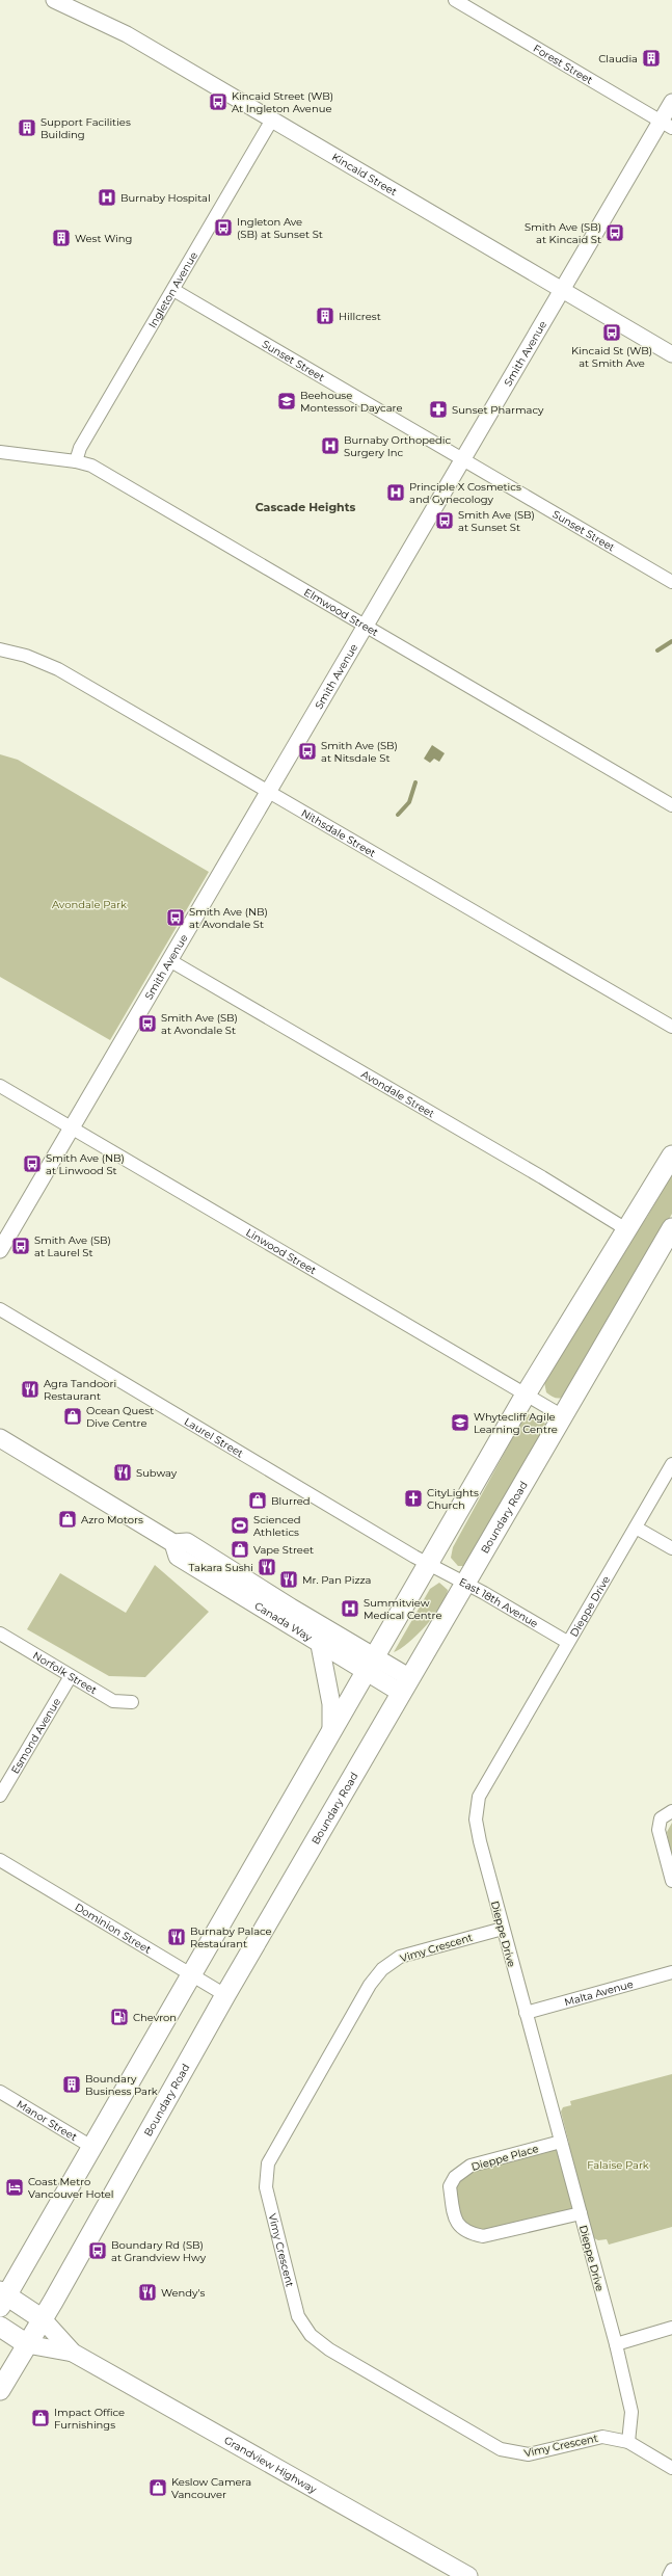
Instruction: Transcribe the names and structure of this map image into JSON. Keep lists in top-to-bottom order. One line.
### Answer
{"streets":{"main road":["Boundary Road","Canada Way","Grandview Highway"],"street":["Forest Street","Kincaid Street","Ingleton Avenue","Smith Avenue","Sunset Street","Elmwood Street","Nithsdale Street","Avondale Street","Linwood Street","Laurel Street","East 18th Avenue","Dieppe Drive","Norfolk Street","Esmond Avenue","Dominion Street","Vimy Crescent","Malta Avenue","Manor Street","Dieppe Place"]},"crossings":[["Forest Street","Smith Avenue"],["Kincaid Street","Ingleton Avenue"],["Kincaid Street","Smith Avenue"],["Ingleton Avenue","Sunset Street"],["Ingleton Avenue","Elmwood Street"],["Smith Avenue","Sunset Street"],["Smith Avenue","Elmwood Street"],["Smith Avenue","Nithsdale Street"],["Smith Avenue","Avondale Street"],["Smith Avenue","Linwood Street"],["Linwood Street","Boundary Road"],["Laurel Street","East 18th Avenue"],["Boundary Road","East 18th Avenue"],["Boundary Road","Canada Way"],["Boundary Road","Dominion Street"],["Boundary Road","Grandview Highway"],["East 18th Avenue","Dieppe Drive"],["Dieppe Drive","Vimy Crescent"],["Dieppe Drive","Malta Avenue"],["Dieppe Drive","Dieppe Place"],["Norfolk Street","Esmond Avenue"]],"districts":["Cascade Heights"],"parks":["Avondale Park","Falaise Park"],"places":{"building":["Claudia","Support Facilities Building","West Wing","Hillcrest","Boundary Business Park"],"bus stop":["Kincaid Street (WB) At Ingleton Avenue","Ingleton Ave (SB) at Sunset St","Smith Ave (SB) at Kincaid St","Kincaid St (WB) at Smith Ave","Smith Ave (SB) at Sunset St","Smith Ave (SB) at Nitsdale St","Smith Ave (NB) at Avondale St","Smith Ave (SB) at Avondale St","Smith Ave (NB) at Linwood St","Smith Ave (SB) at Laurel St","Boundary Rd (SB) at Grandview Hwy"],"hospital":["Burnaby Hospital","Burnaby Orthopedic Surgery Inc","Principle X Cosmetics and Gynecology","Summitview Medical Centre"],"school or university":["Beehouse Montessori Daycare","Whytecliff Agile Learning Centre"],"pharmacy":["Sunset Pharmacy"],"restaurant":["Agra Tandoori Restaurant","Subway","Takara Sushi","Mr. Pan Pizza","Burnaby Palace Restaurant","Wendy's"],"shop":["Ocean Quest Dive Centre","Blurred","Azro Motors","Vape Street","Impact Office Furnishings","Keslow Camera Vancouver"],"church":["CityLights Church"],"sports":["Scienced Athletics"],"fuel station":["Chevron"],"hotel":["Coast Metro Vancouver Hotel"]}}
